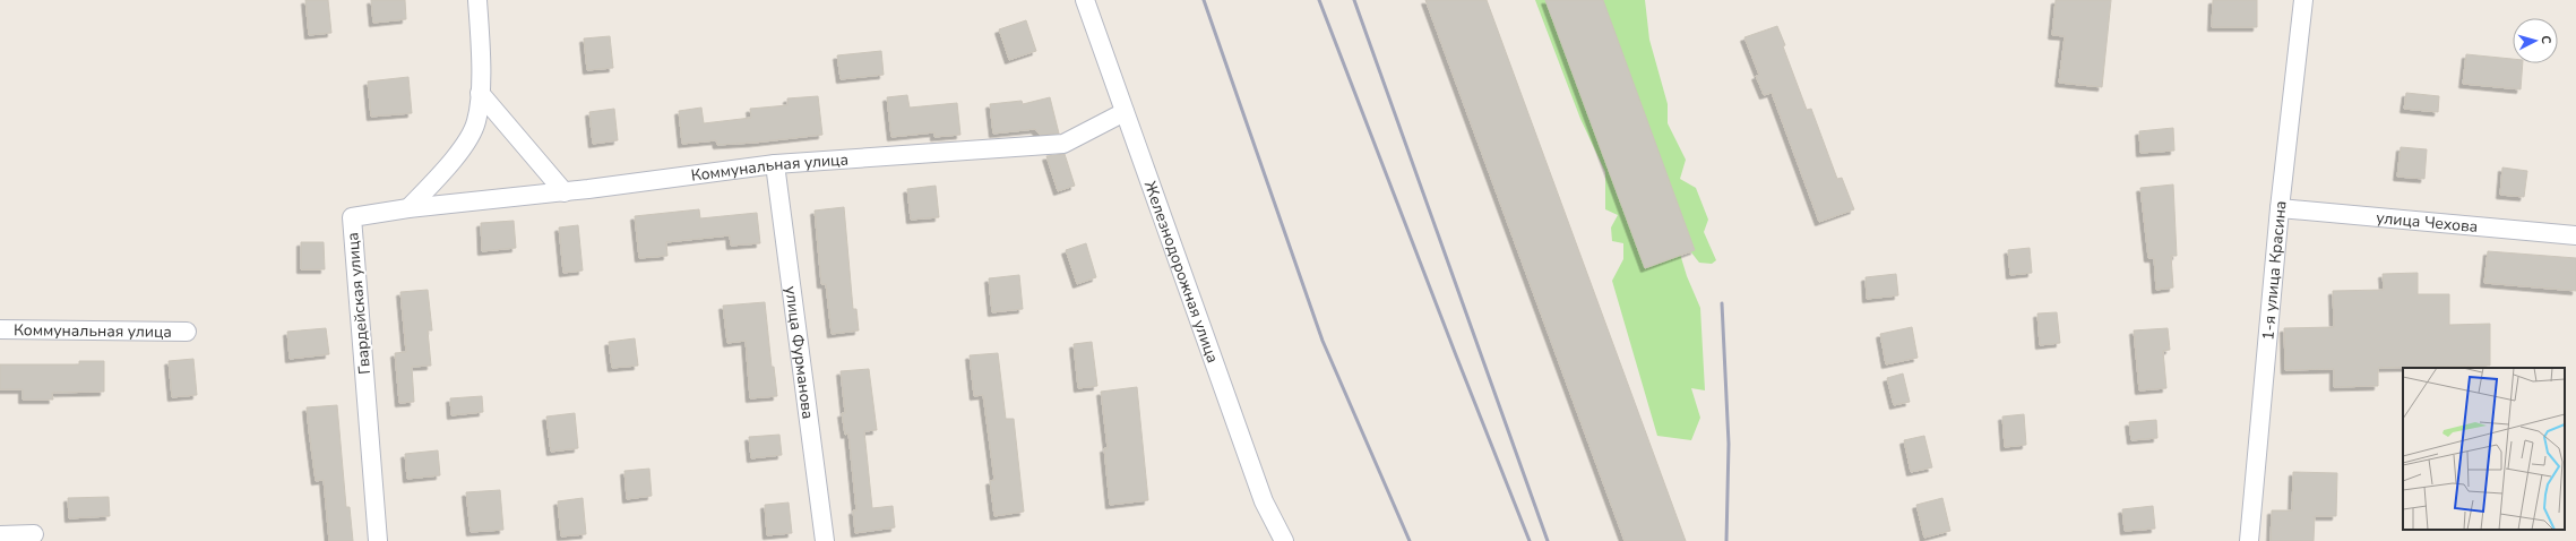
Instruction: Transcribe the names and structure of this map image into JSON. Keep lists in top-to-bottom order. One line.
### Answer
{"streets":{"street":["Коммунальная улица","улица Чехова","1-я улица Красина","Железнодорожная улица","Гвардейская улица","улица Фурманова"]},"crossings":[["Коммунальная улица","Железнодорожная улица"],["Коммунальная улица","Гвардейская улица"],["Коммунальная улица","улица Фурманова"],["улица Чехова","1-я улица Красина"]],"north":"right"}
